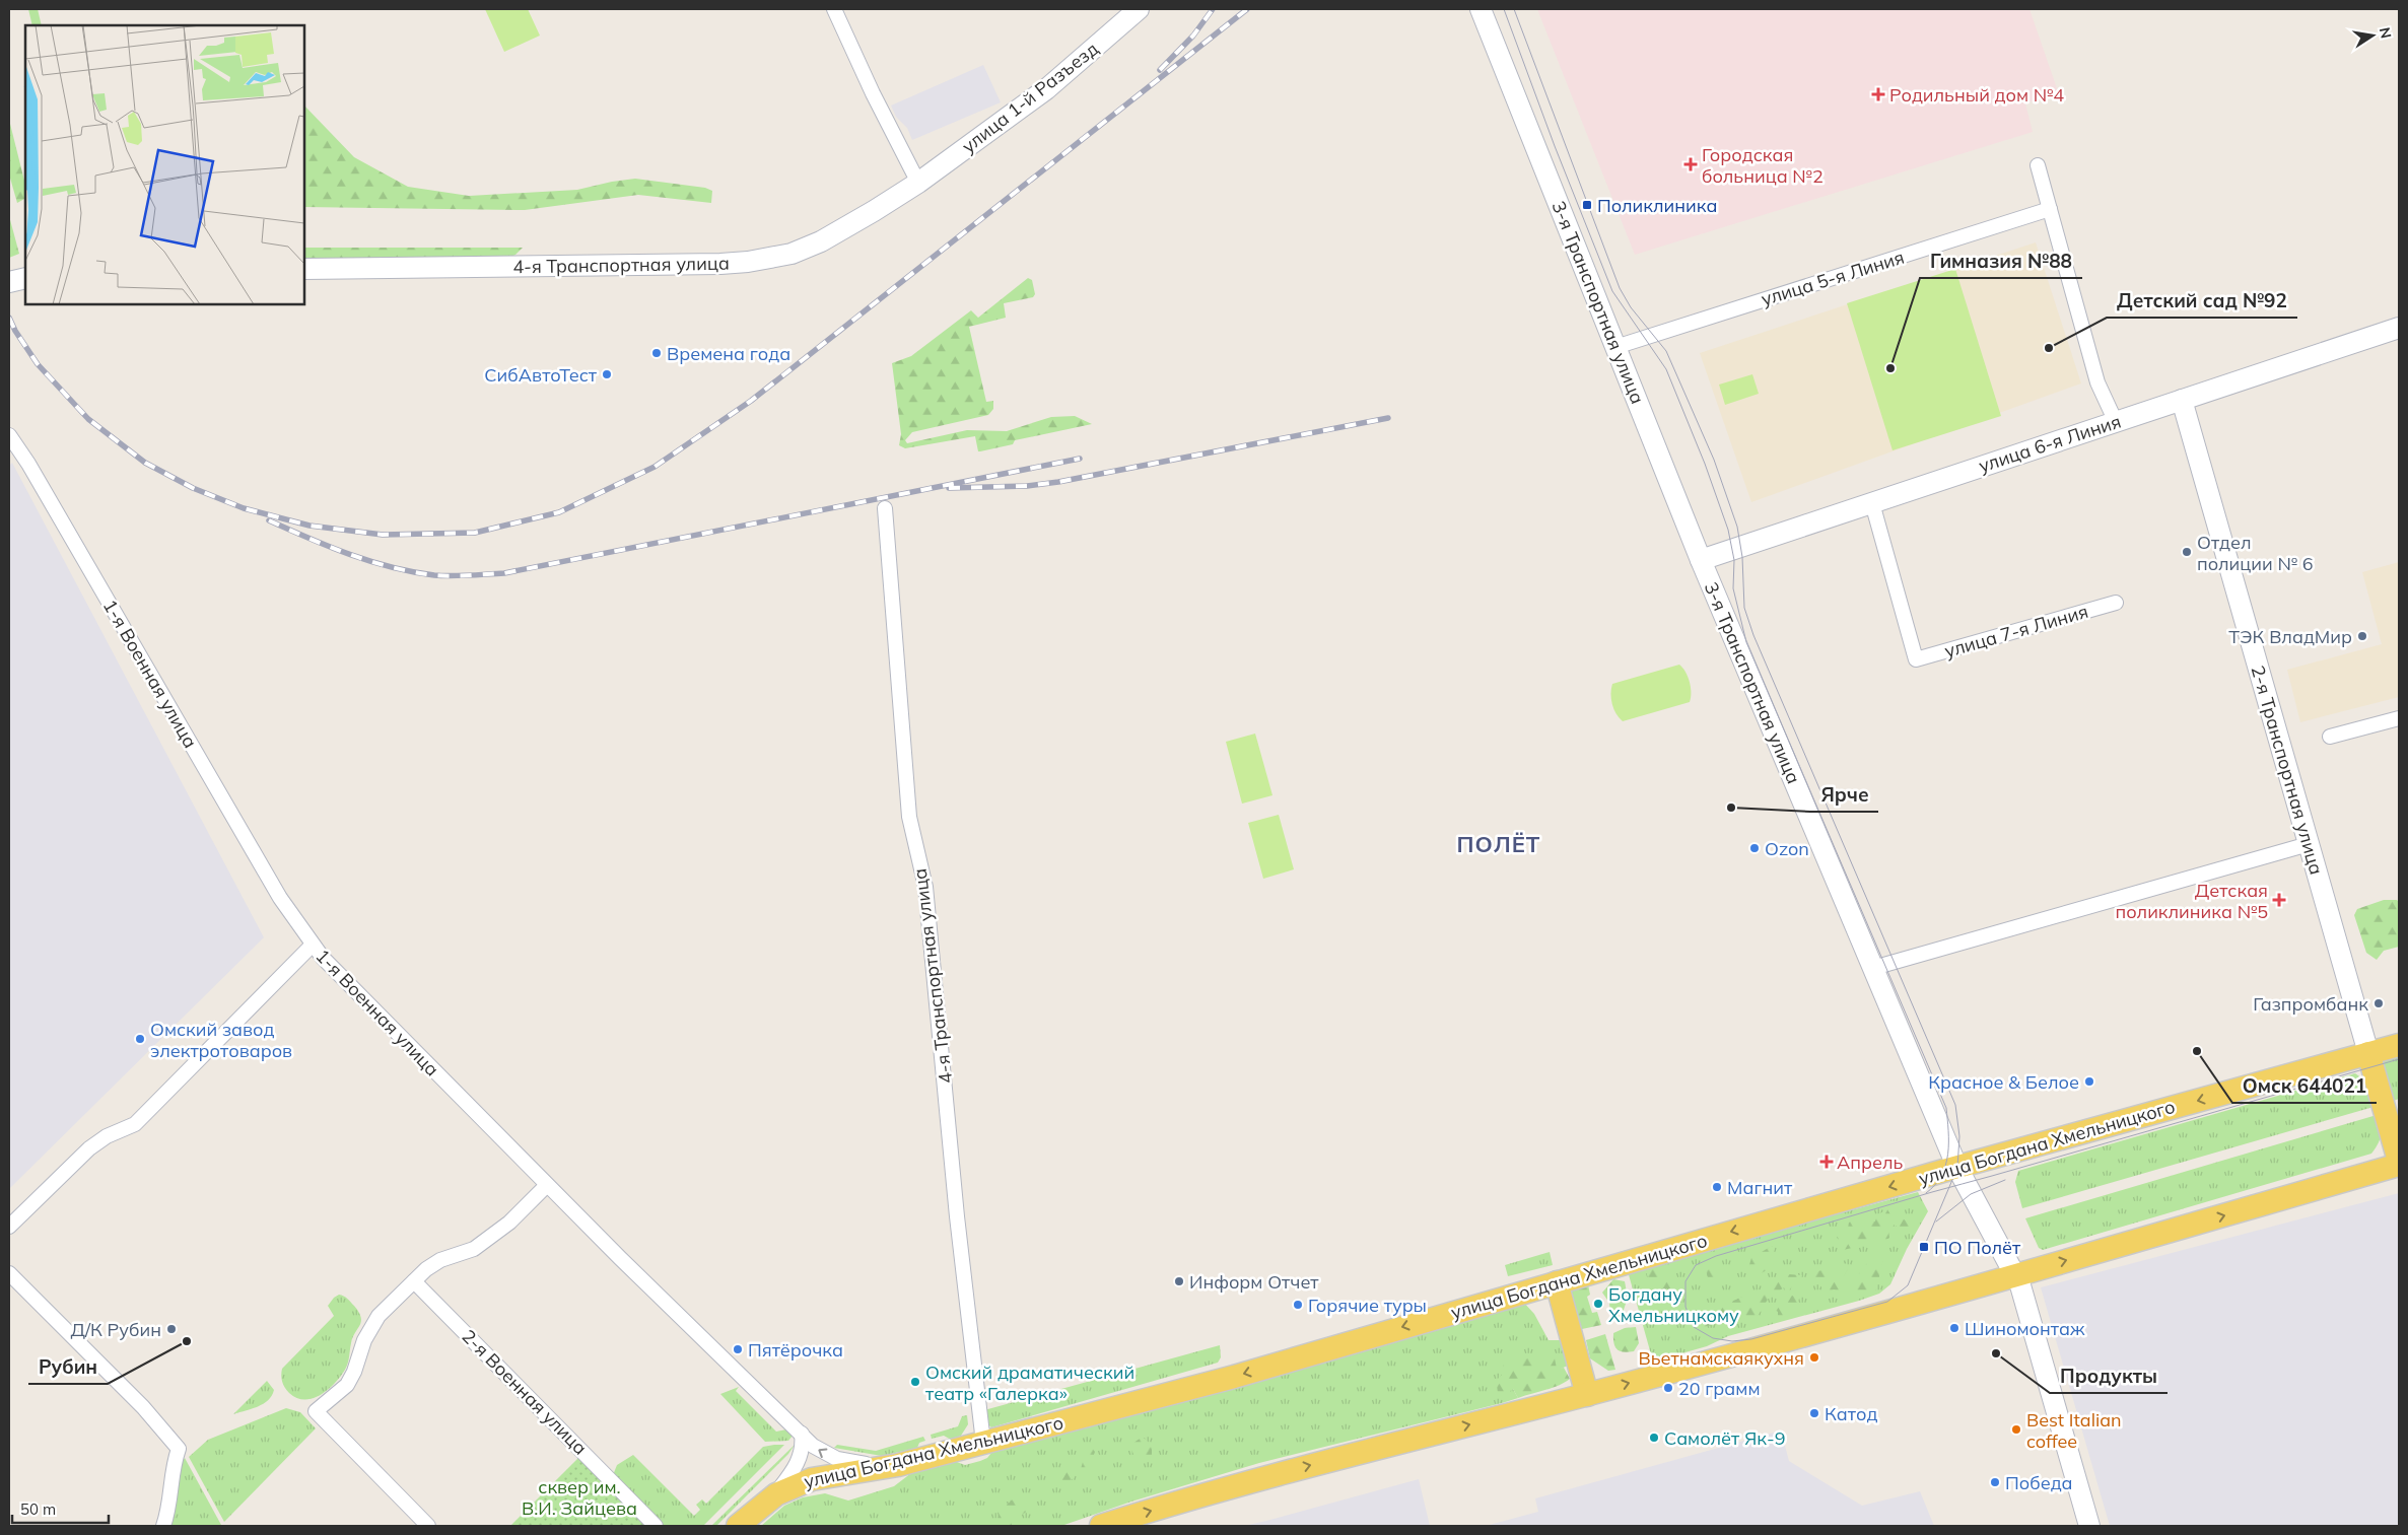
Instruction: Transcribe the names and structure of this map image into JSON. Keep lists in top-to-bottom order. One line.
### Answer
{"streets":{"main road":["улица 1-й Разъезд","4-я Транспортная улица","3-я Транспортная улица","улица 6-я Линия","2-я Транспортная улица","улица Богдана Хмельницкого"],"street":["улица 5-я Линия","улица 7-я Линия","1-я Военная улица","2-я Военная улица"]},"crossings":[["улица 1-й Разъезд","4-я Транспортная улица"],["4-я Транспортная улица","улица Богдана Хмельницкого"],["улица 5-я Линия","3-я Транспортная улица"],["3-я Транспортная улица","улица 6-я Линия"],["3-я Транспортная улица","улица Богдана Хмельницкого"],["улица 6-я Линия","улица 7-я Линия"],["улица 6-я Линия","2-я Транспортная улица"],["1-я Военная улица","улица Богдана Хмельницкого"],["2-я Транспортная улица","улица Богдана Хмельницкого"]],"districts":["ПОЛЁТ"],"parks":["сквер им. В.И. Зайцева"],"places":{"health":["Родильный дом №4","Городская больница №2","Детская поликлиника №5","Апрель"],"transit":["Поликлиника","ПО Полёт"],"other":["Детский сад №92","Времена года","Гимназия №88","СибАвтоТест","Отдел полиции № 6","ТЭК ВладМир","Ярче","Ozon","Газпромбанк","Омский завод электротоваров","Омск 644021","Красное & Белое","Магнит","Информ Отчет","Богдану Хмельницкому","Горячие туры","Шиномонтаж","Д/К Рубин","Рубин","Пятёрочка","Продукты","Вьетнамскаякухня","Омский драматический театр «Галерка»","20 грамм","Катод","Best Italian coffee","Самолёт Як-9","Победа"]},"scale_bar":"50 m","north":"right"}
